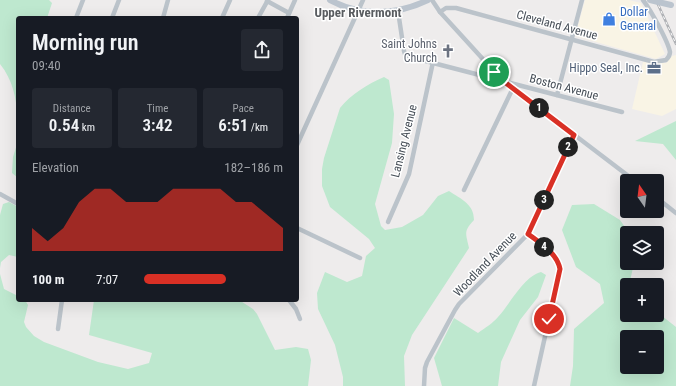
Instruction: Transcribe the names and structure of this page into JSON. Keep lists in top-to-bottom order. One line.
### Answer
{"streets":{"street":["Cleveland Avenue","Boston Avenue","Lansing Avenue","Woodland Avenue"]},"crossings":[["Boston Avenue","Lansing Avenue"]],"districts":["Upper Rivermont"],"places":{"shop":["Dollar General"],"church":["Saint Johns Church"],"office":["Hippo Seal, Inc."]},"north":"top","page":{"heading":["Morning run","09:40"],"stats":[["Distance","0.54 km"],["Time","3:42"],["Pace","6:51 /km"]],"pins":["1","2","3","4"],"chart":["Elevation","182–186 m"],"map_buttons":["+","−"],"list":[{"name":"100 m","note":"7:07"}]}}
